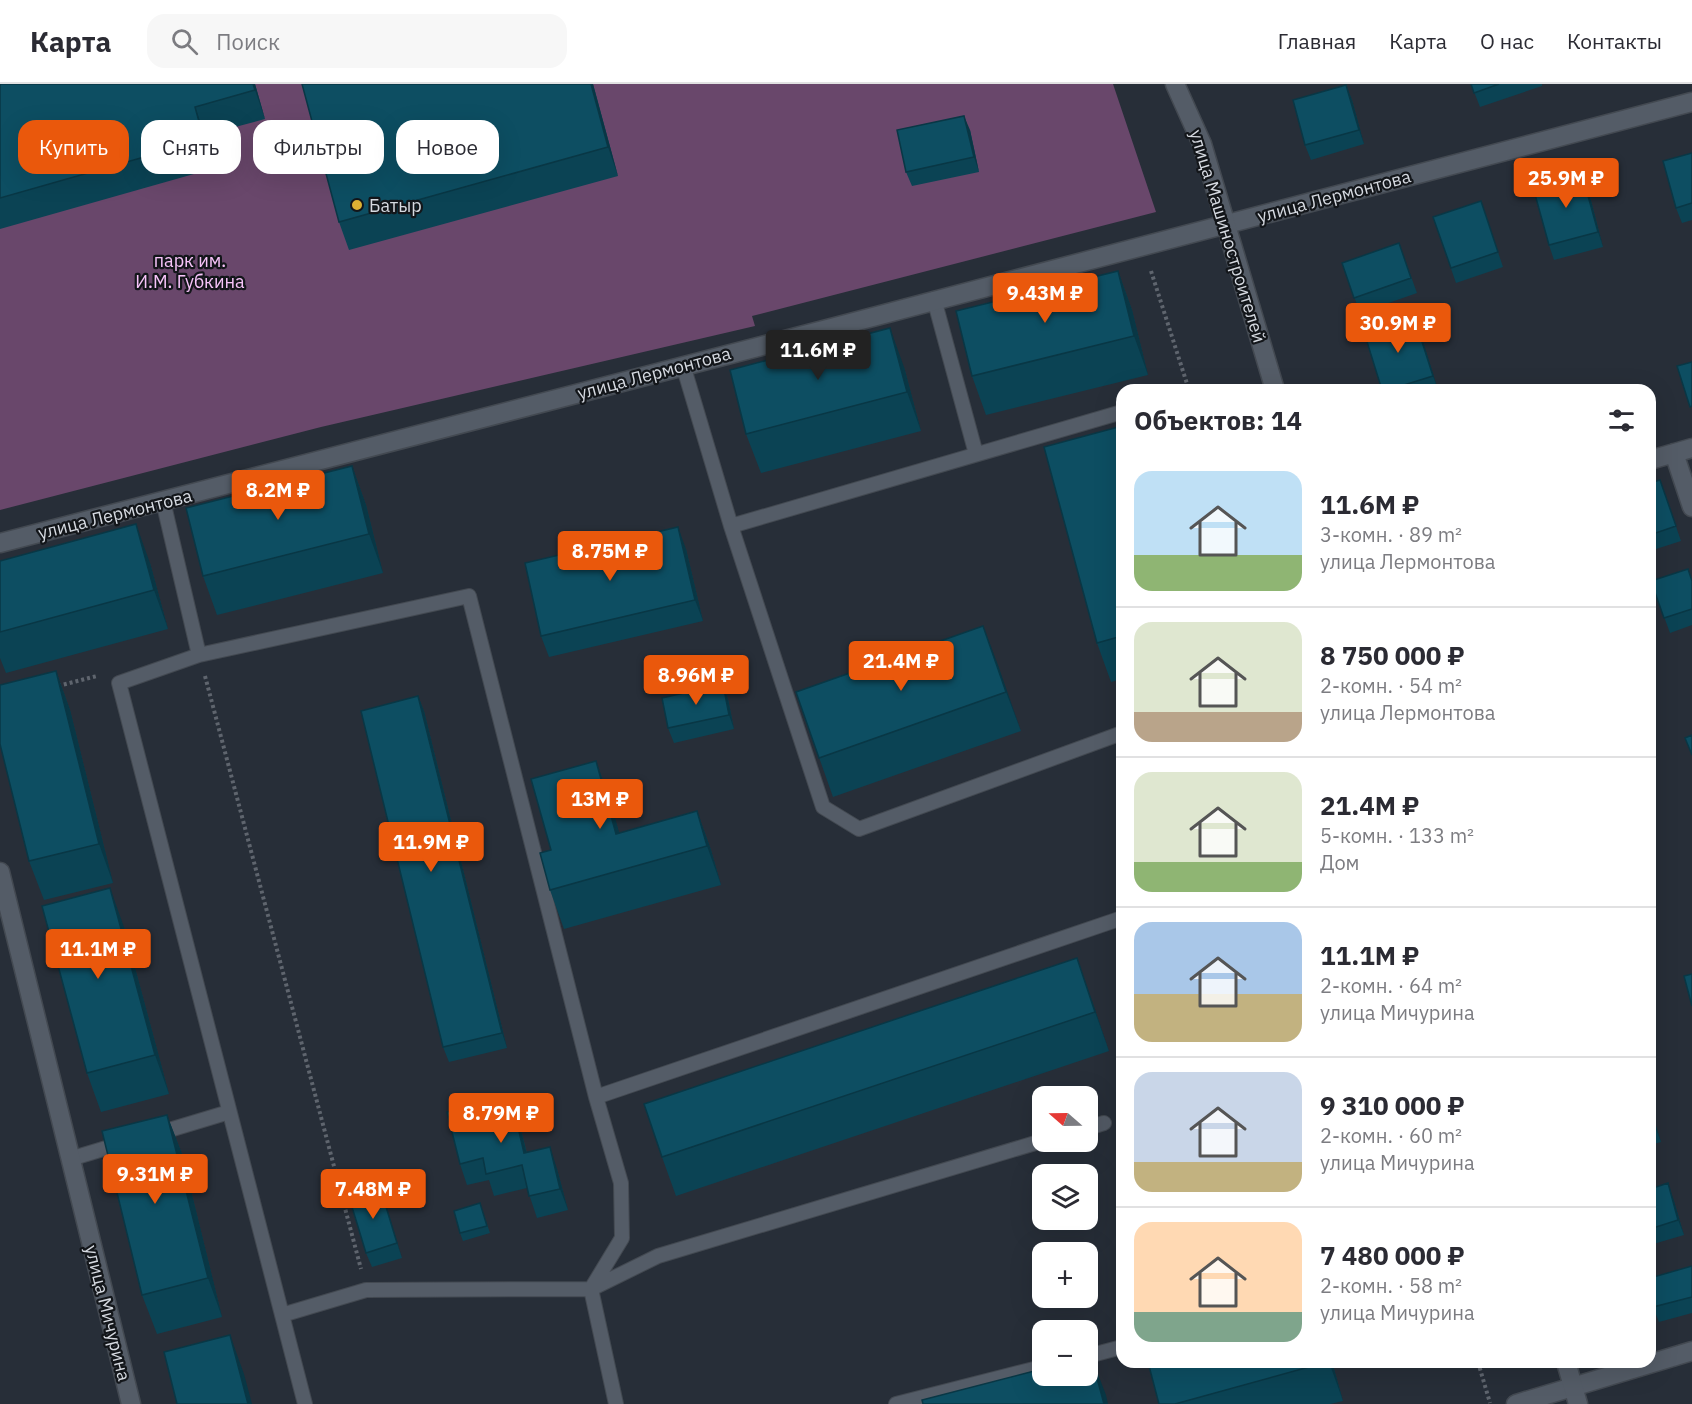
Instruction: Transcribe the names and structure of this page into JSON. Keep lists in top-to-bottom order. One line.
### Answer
{"streets":{"street":["улица Лермонтова","улица Машиностроителей","улица Мичурина"]},"crossings":[["улица Лермонтова","улица Машиностроителей"]],"parks":["парк им. И.М. Губкина"],"places":["Батыр"],"north":"left","page":{"header":"Карта","search":"Поиск","nav":["Главная","Карта","О нас","Контакты"],"chip":["Купить","Снять","Фильтры","Новое"],"price":["25.9M ₽","9.43M ₽","30.9M ₽","11.6M ₽","8.2M ₽","8.75M ₽","21.4M ₽","8.96M ₽","13M ₽","11.9M ₽","11.1M ₽","8.79M ₽","9.31M ₽","7.48M ₽"],"heading":"Объектов: 14","list":[{"name":"11.6M ₽","note":"3-комн. · 89 m² · улица Лермонтова"},{"name":"8 750 000 ₽","note":"2-комн. · 54 m² · улица Лермонтова"},{"name":"21.4M ₽","note":"5-комн. · 133 m² · Дом"},{"name":"11.1M ₽","note":"2-комн. · 64 m² · улица Мичурина"},{"name":"9 310 000 ₽","note":"2-комн. · 60 m² · улица Мичурина"},{"name":"7 480 000 ₽","note":"2-комн. · 58 m² · улица Мичурина"}],"map_buttons":["+","−"]}}
